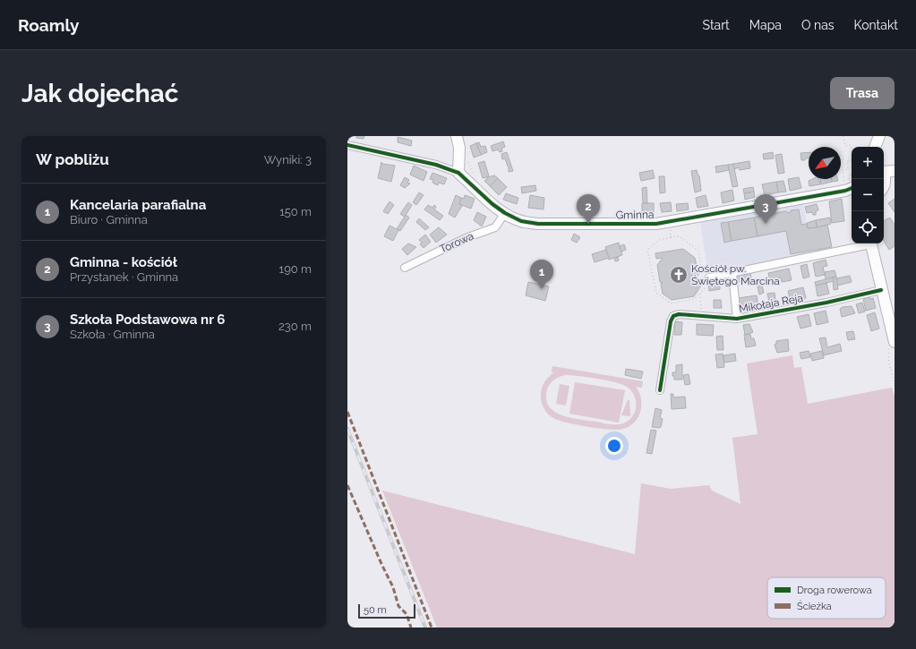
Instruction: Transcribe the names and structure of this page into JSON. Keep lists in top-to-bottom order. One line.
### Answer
{"streets":{"street":["Gminna","Torowa","Mikołaja Reja"]},"crossings":[["Gminna","Torowa"]],"places":{"church":["Kościół pw. Świętego Marcina"]},"legend":["Droga rowerowa","Ścieżka"],"scale_bar":"50 m","north":"bottom left","page":{"header":"Roamly","nav":["Start","Mapa","O nas","Kontakt"],"buttons":"Trasa","title":"Jak dojechać","heading":["W pobliżu","Wyniki: 3"],"map_buttons":["+","−"],"list":[{"mark":"1","name":"Kancelaria parafialna","note":"Biuro · Gminna","value":"150 m"},{"mark":"2","name":"Gminna - kościół","note":"Przystanek · Gminna","value":"190 m"},{"mark":"3","name":"Szkoła Podstawowa nr 6","note":"Szkoła · Gminna","value":"230 m"}],"pins":["2","3","1"],"scale":"50 m"}}
